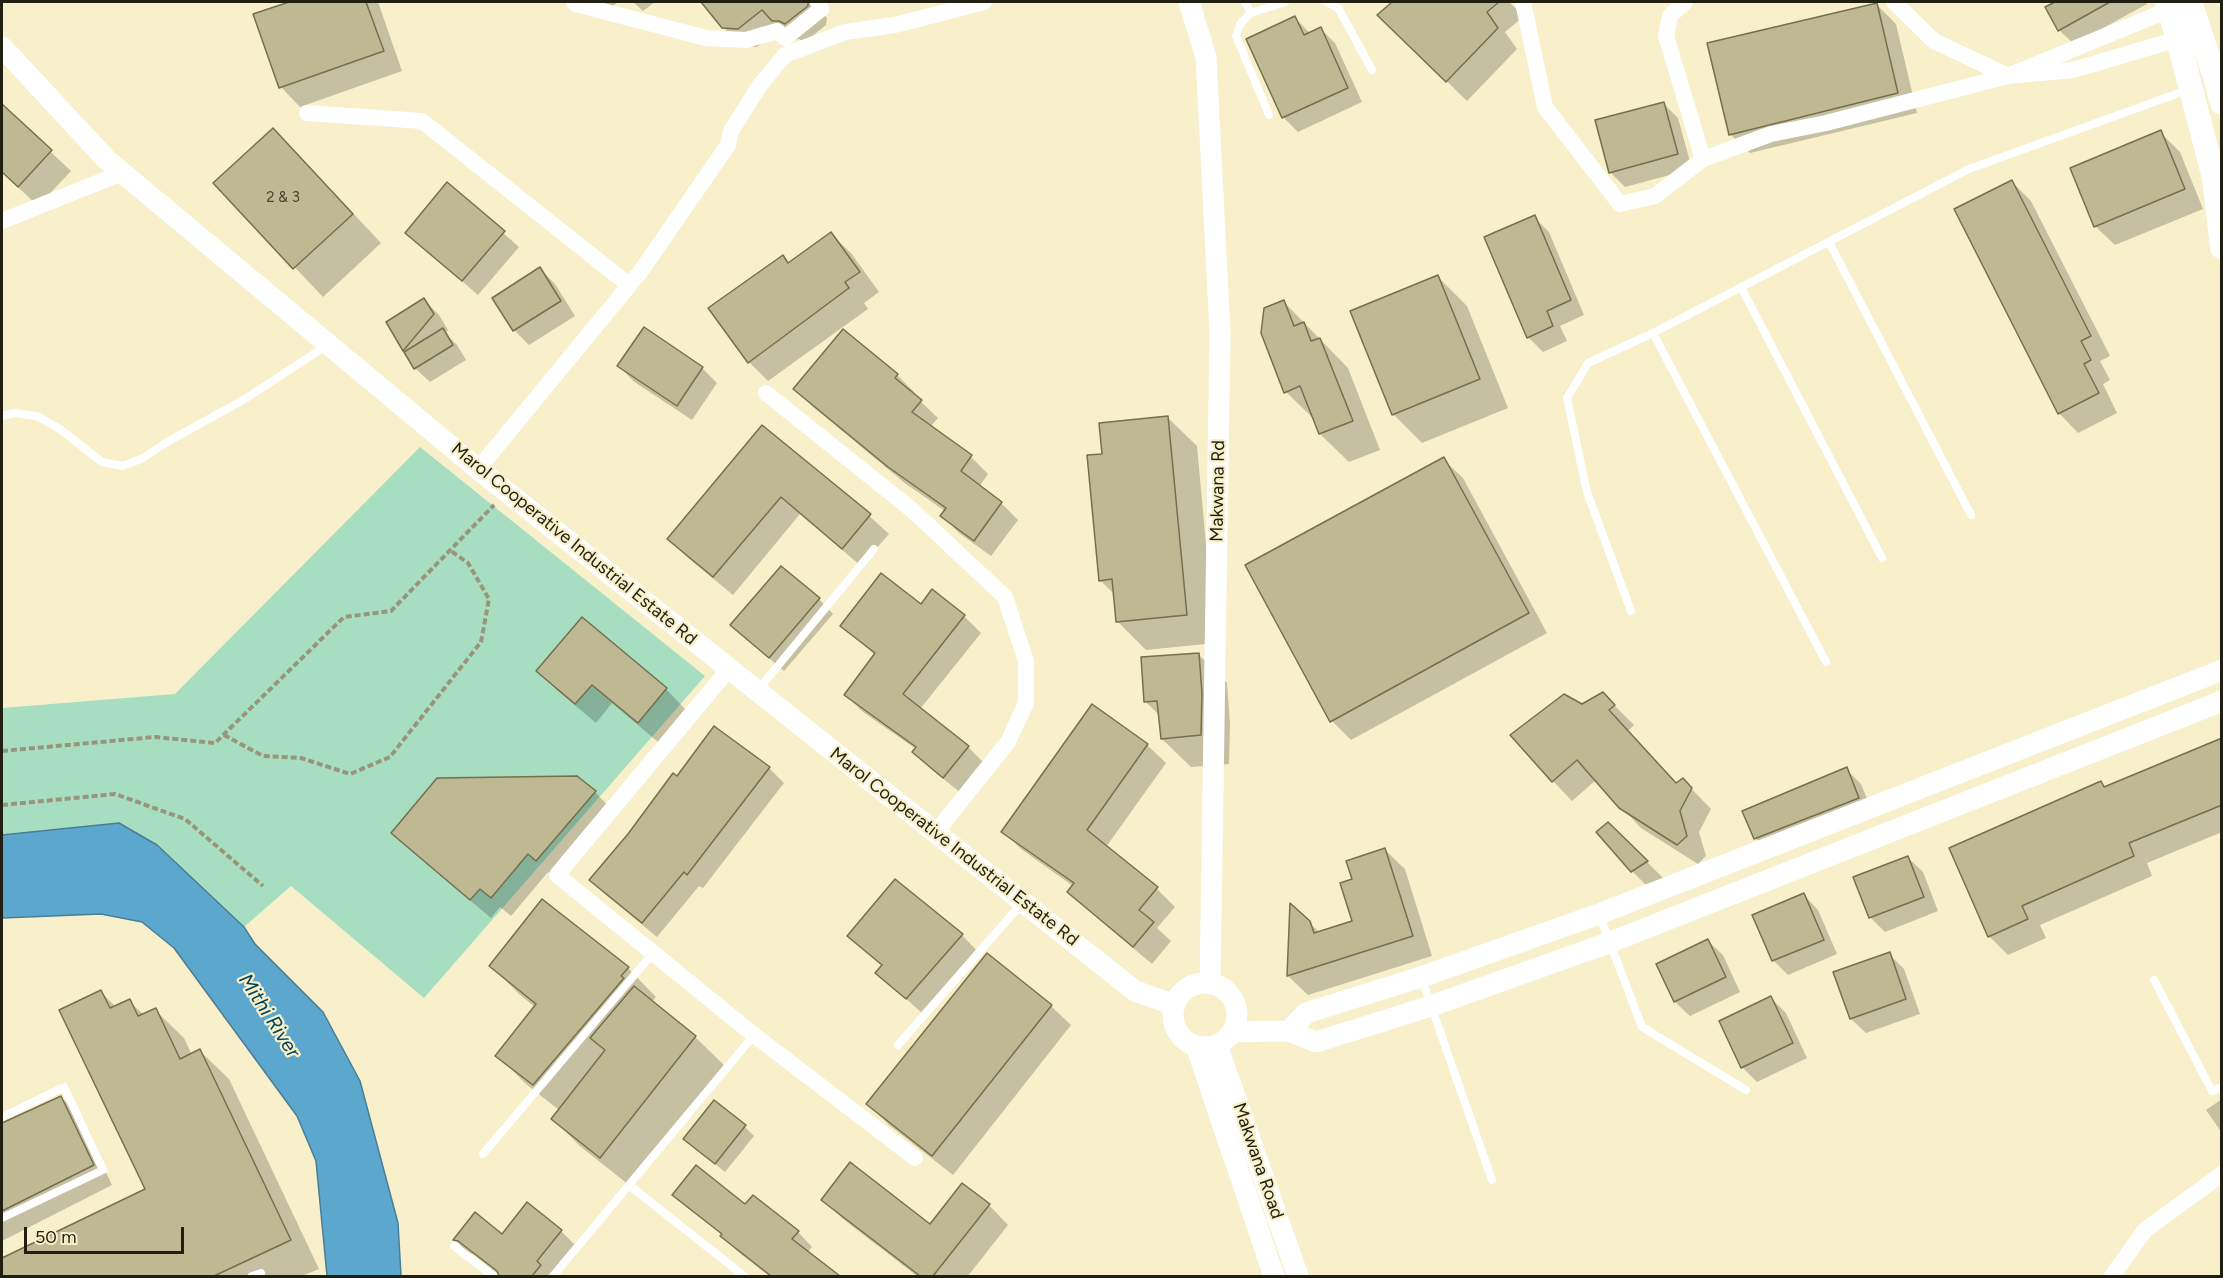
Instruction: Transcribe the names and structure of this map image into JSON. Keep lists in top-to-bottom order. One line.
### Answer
{"streets":{"street":["Makwana Rd","Marol Cooperative Industrial Estate Rd","Makwana Road"]},"crossings":[["Makwana Rd","Marol Cooperative Industrial Estate Rd"],["Makwana Rd","Makwana Road"],["Marol Cooperative Industrial Estate Rd","Makwana Road"]],"water":["Mithi River"],"house_numbers":["2 & 3"],"scale_bar":"50 m"}
